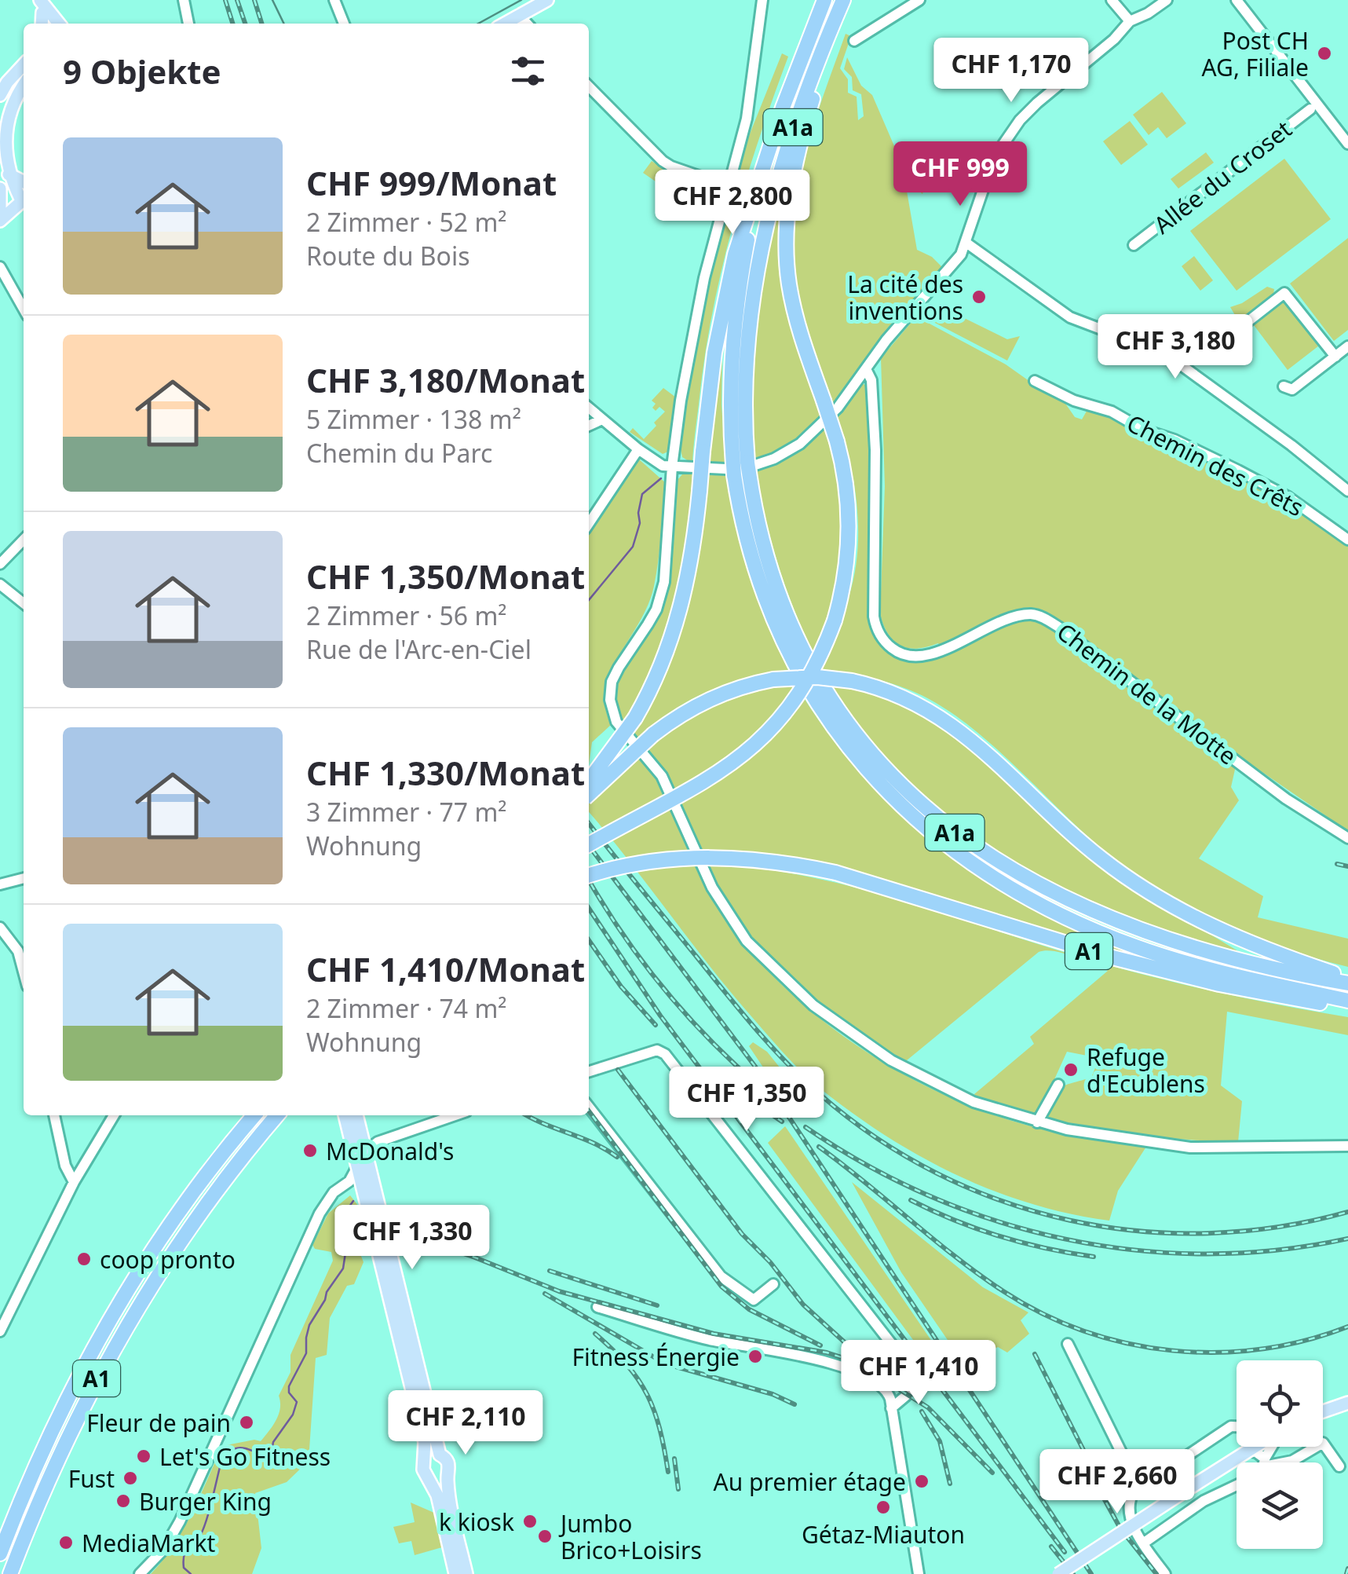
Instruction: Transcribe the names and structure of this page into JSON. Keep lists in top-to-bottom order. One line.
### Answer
{"streets":{"highway":["A1a","A1"],"street":["Allée du Croset","Chemin des Crêts","Chemin de la Motte"]},"places":["Post CH AG, Filiale","La cité des inventions","Refuge d'Ecublens","McDonald's","coop pronto","Fitness Énergie","Fleur de pain","Let's Go Fitness","Fust","Au premier étage","Burger King","Gétaz-Miauton","k kiosk","Jumbo Brico+Loisirs","MediaMarkt"],"page":{"heading":"9 Objekte","price":["CHF 1,170","CHF 999","CHF 2,800","CHF 3,180","CHF 1,350","CHF 1,330","CHF 1,410","CHF 2,110","CHF 2,660"],"list":[{"name":"CHF 999/Monat","note":"2 Zimmer · 52 m² · Route du Bois"},{"name":"CHF 3,180/Monat","note":"5 Zimmer · 138 m² · Chemin du Parc"},{"name":"CHF 1,350/Monat","note":"2 Zimmer · 56 m² · Rue de l'Arc-en-Ciel"},{"name":"CHF 1,330/Monat","note":"3 Zimmer · 77 m² · Wohnung"},{"name":"CHF 1,410/Monat","note":"2 Zimmer · 74 m² · Wohnung"}]}}
